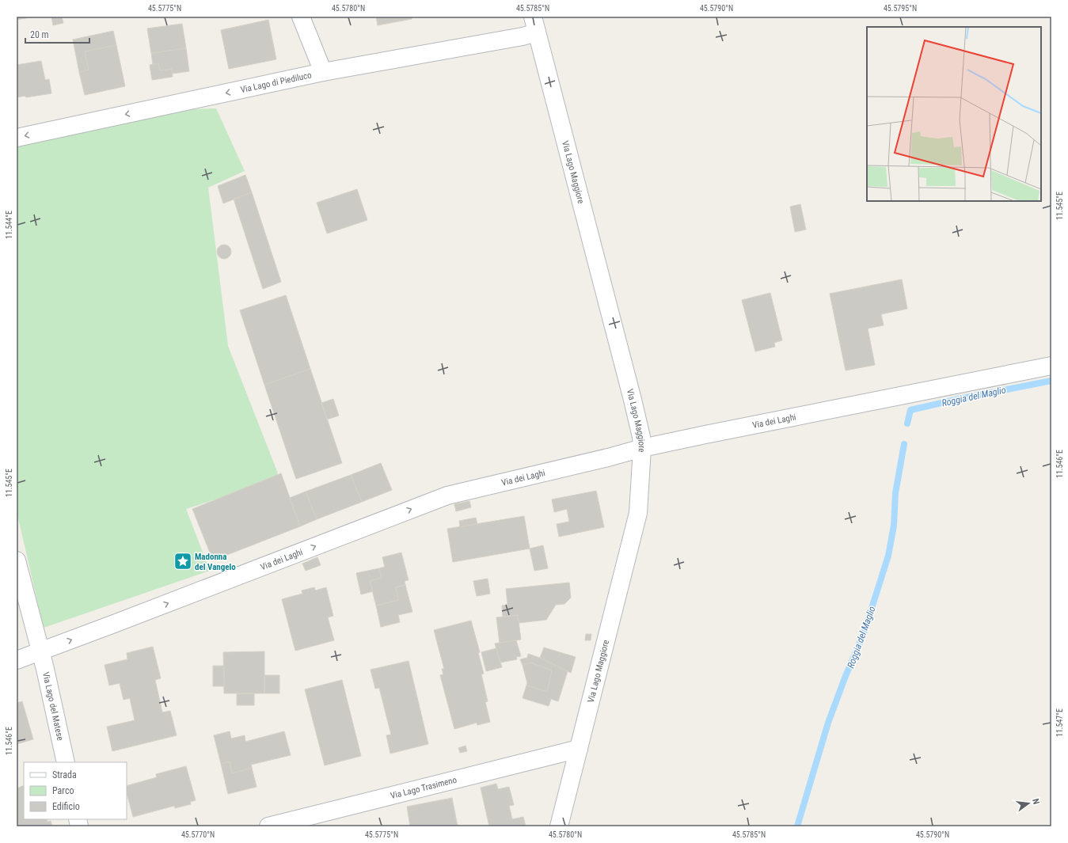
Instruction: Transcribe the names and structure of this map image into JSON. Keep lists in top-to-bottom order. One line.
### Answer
{"streets":{"street":["Via Lago di Piediluco","Via Lago Maggiore","Via dei Laghi","Via Lago del Matese","Via Lago Trasimeno"]},"crossings":[["Via Lago di Piediluco","Via Lago Maggiore"],["Via Lago Maggiore","Via dei Laghi"],["Via Lago Maggiore","Via Lago Trasimeno"],["Via dei Laghi","Via Lago del Matese"]],"one_way":["Via Lago di Piediluco","Via dei Laghi"],"water":["Roggia del Maglio"],"places":{"place":["Madonna del Vangelo"]},"legend":["Strada","Parco","Edificio"],"scale_bar":"20 m","north":"right","coordinates":["45.5775°N","45.5780°N","45.5785°N","45.5790°N","45.5795°N","11.545°E","11.544°E","11.546°E","11.547°E","45.5770°N"]}
